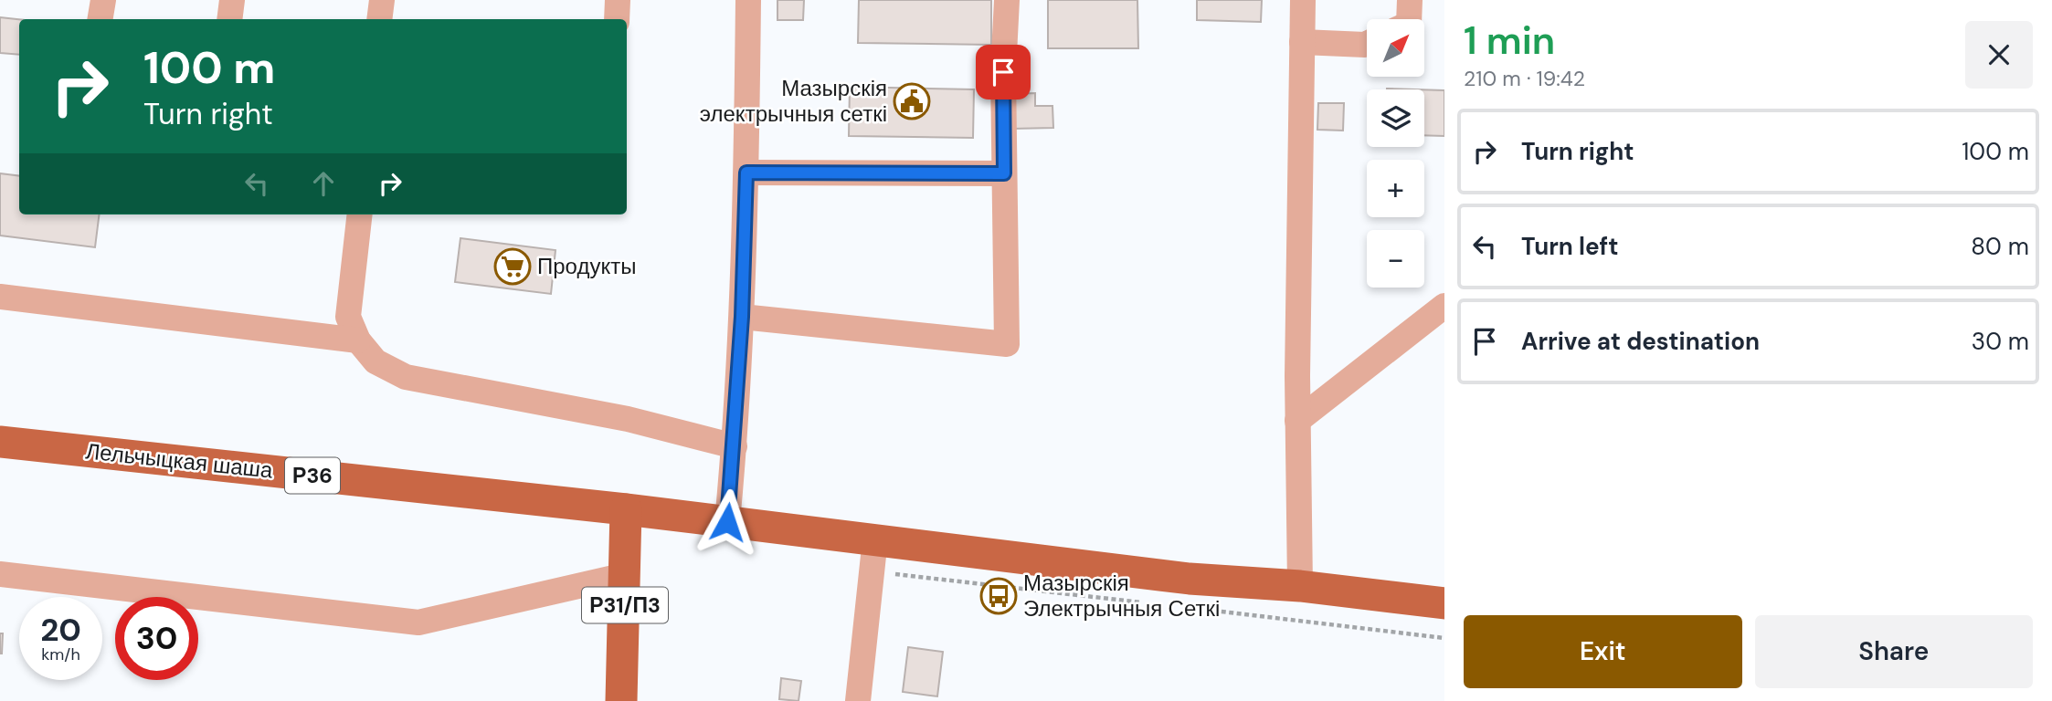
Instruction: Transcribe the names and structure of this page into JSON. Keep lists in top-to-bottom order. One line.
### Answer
{"streets":{"main road":["Лельчыцкая шаша","Р36","Р31/П3"]},"crossings":[["Лельчыцкая шаша","Р36"],["Лельчыцкая шаша","Р31/П3"],["Р36","Р31/П3"]],"places":{"public building":["Мазырскія электрычныя сеткі"],"supermarket":["Продукты"],"bus stop":["Мазырскія Электрычныя Сеткі"]},"north":"top right","page":{"heading":["1 min","210 m · 19:42"],"map_buttons":["+","−"],"turn":["100 m","Turn right"],"list":[{"name":"Turn right","value":"100 m"},{"name":"Turn left","value":"80 m"},{"name":"Arrive at destination","value":"30 m"}],"speed":"20 km/h","limit":"30","buttons":["Exit","Share"]}}
